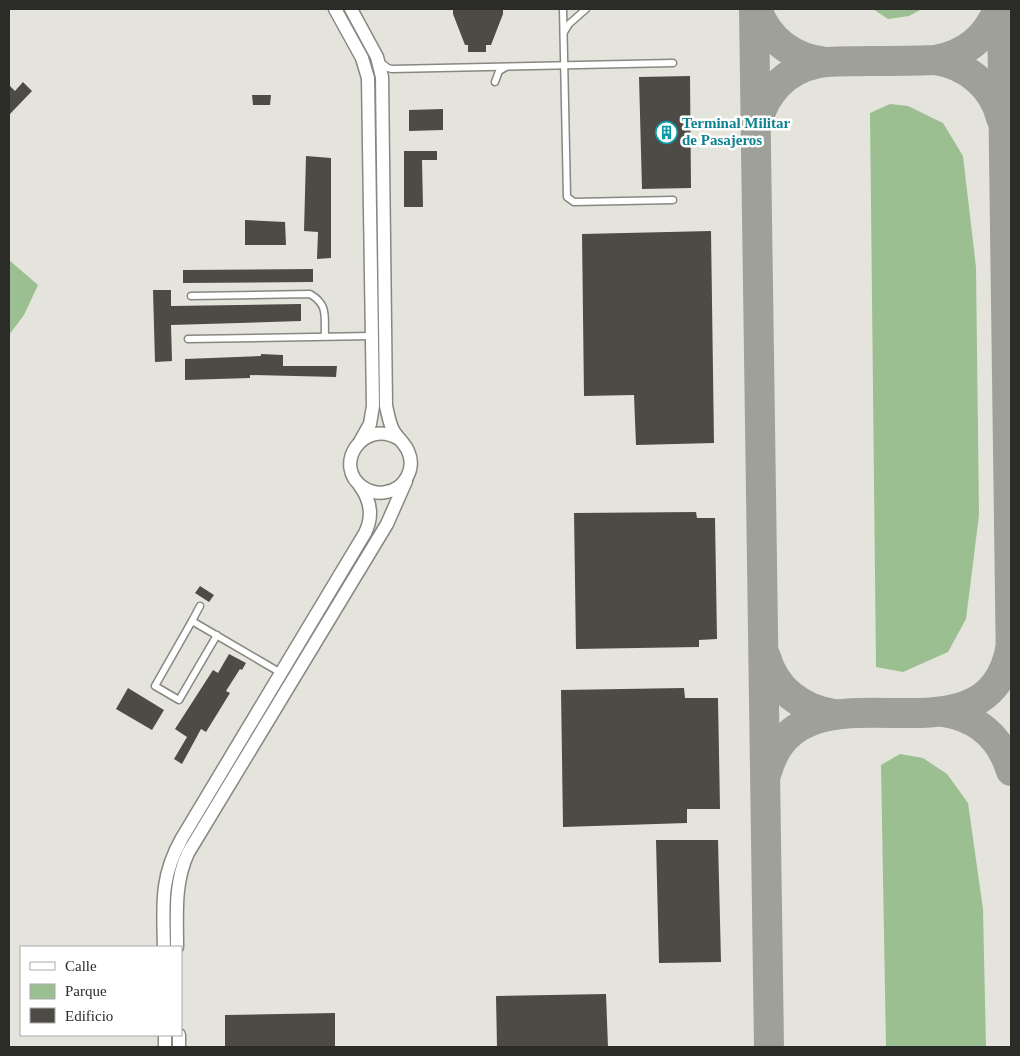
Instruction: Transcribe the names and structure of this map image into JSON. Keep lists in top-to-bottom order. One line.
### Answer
{"places":{"building":["Terminal Militar de Pasajeros"]},"legend":["Calle","Parque","Edificio"]}
